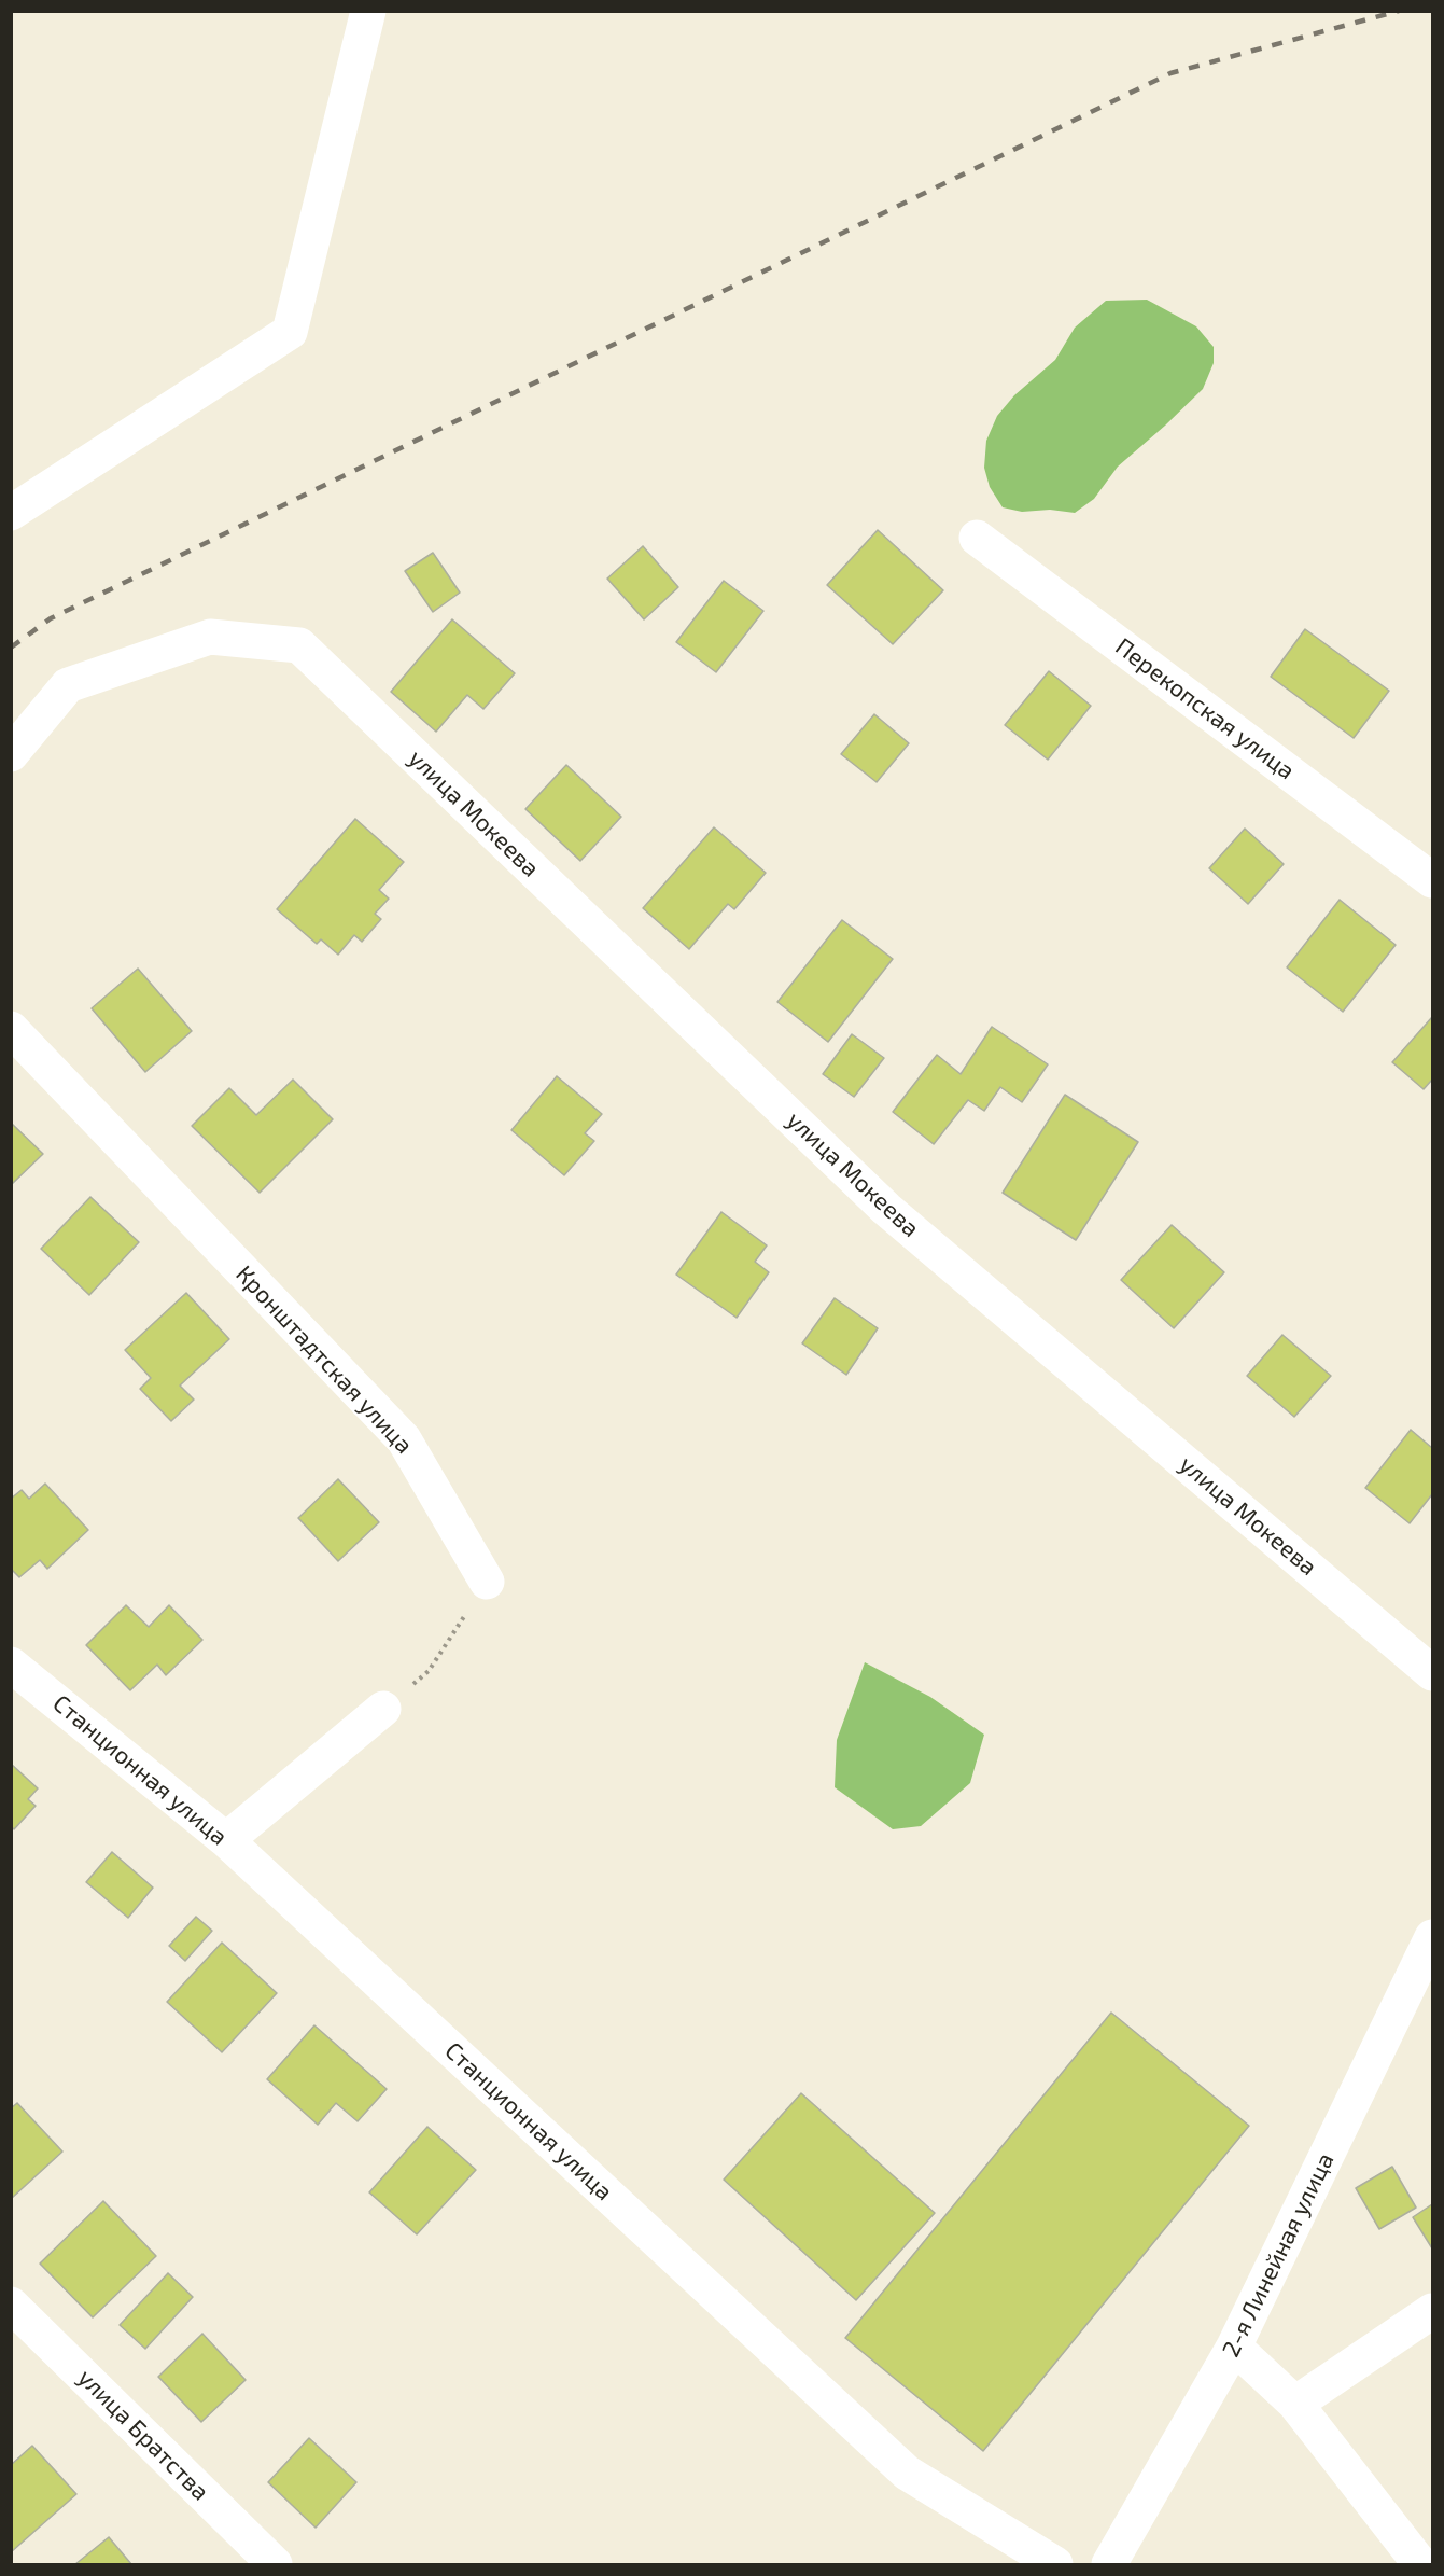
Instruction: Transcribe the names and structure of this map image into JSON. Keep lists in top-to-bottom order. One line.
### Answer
{"streets":{"street":["Перекопская улица","улица Мокеева","Кронштадтская улица","Станционная улица","2-я Линейная улица","улица Братства"]}}
